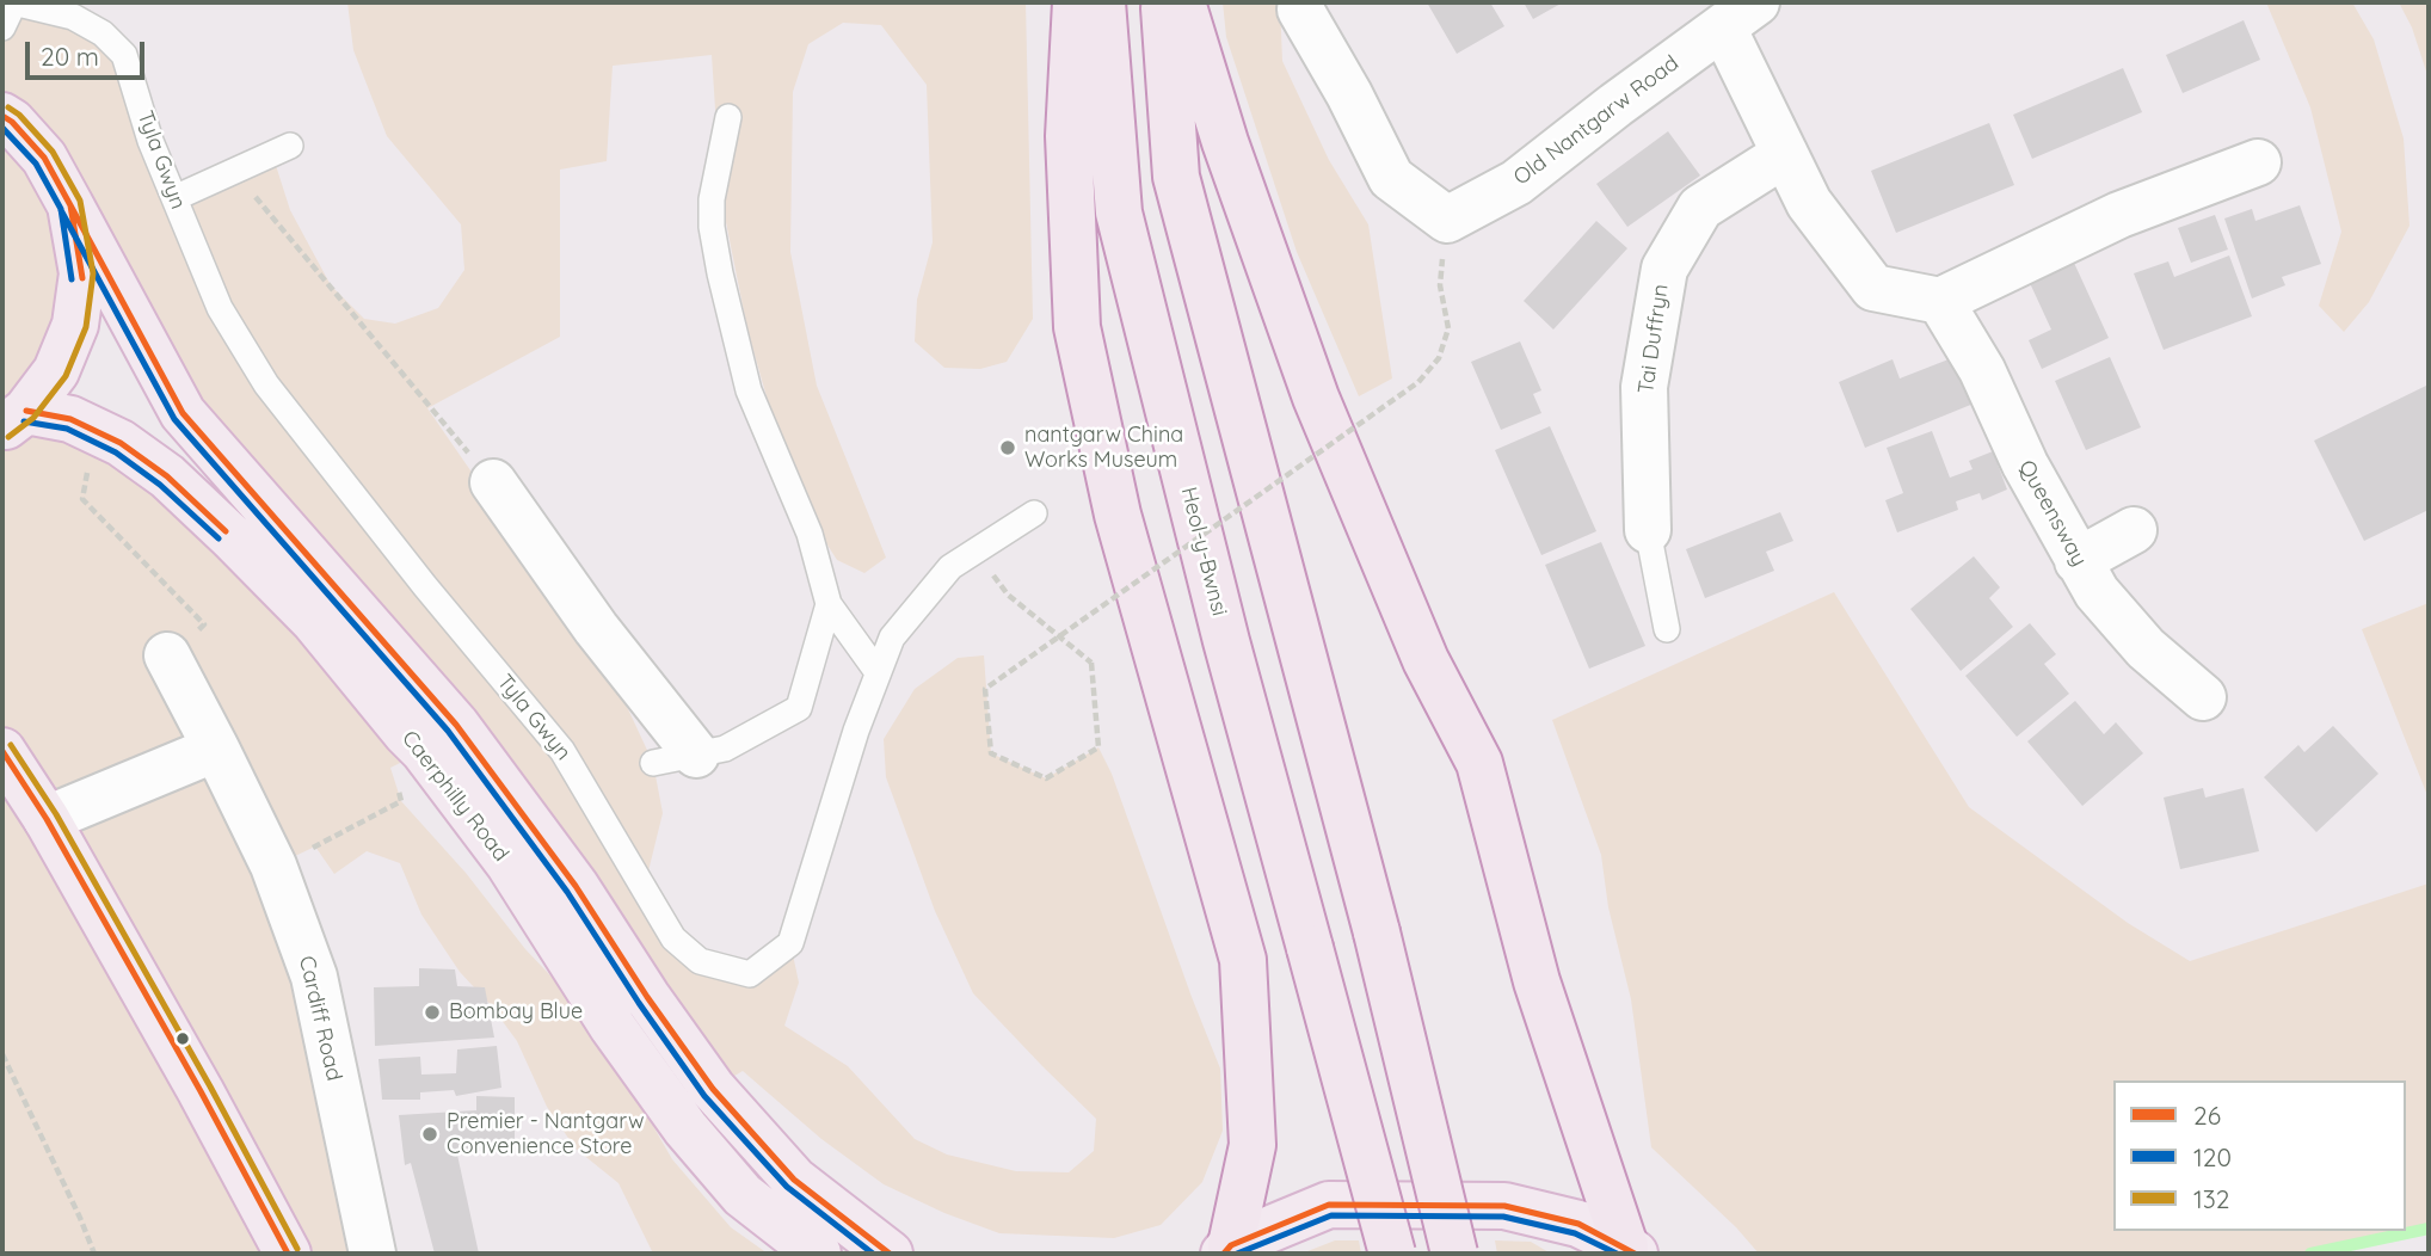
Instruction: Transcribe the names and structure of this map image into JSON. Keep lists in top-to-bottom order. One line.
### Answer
{"streets":{"highway":["Heol-y-Bwnsi"],"main road":["Caerphilly Road"],"street":["Old Nantgarw Road","Tai Duffryn","Queensway","Cardiff Road"],"lane":["Tyla Gwyn"]},"places":["nantgarw China Works Museum","Bombay Blue","Premier - Nantgarw Convenience Store"],"lines":["transit line 132","transit line 26","transit line 120"],"legend":["26","120","132"],"scale_bar":"20 m"}
